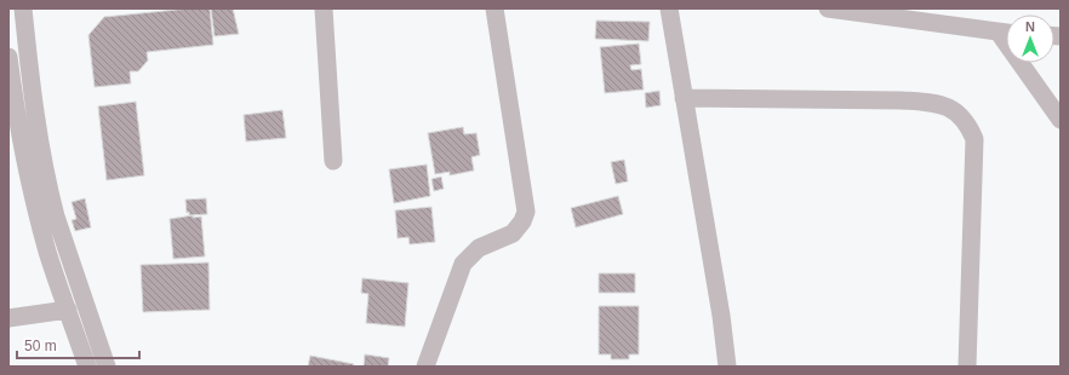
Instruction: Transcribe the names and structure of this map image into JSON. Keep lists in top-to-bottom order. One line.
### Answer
{"scale_bar":"50 m","north":"top"}
